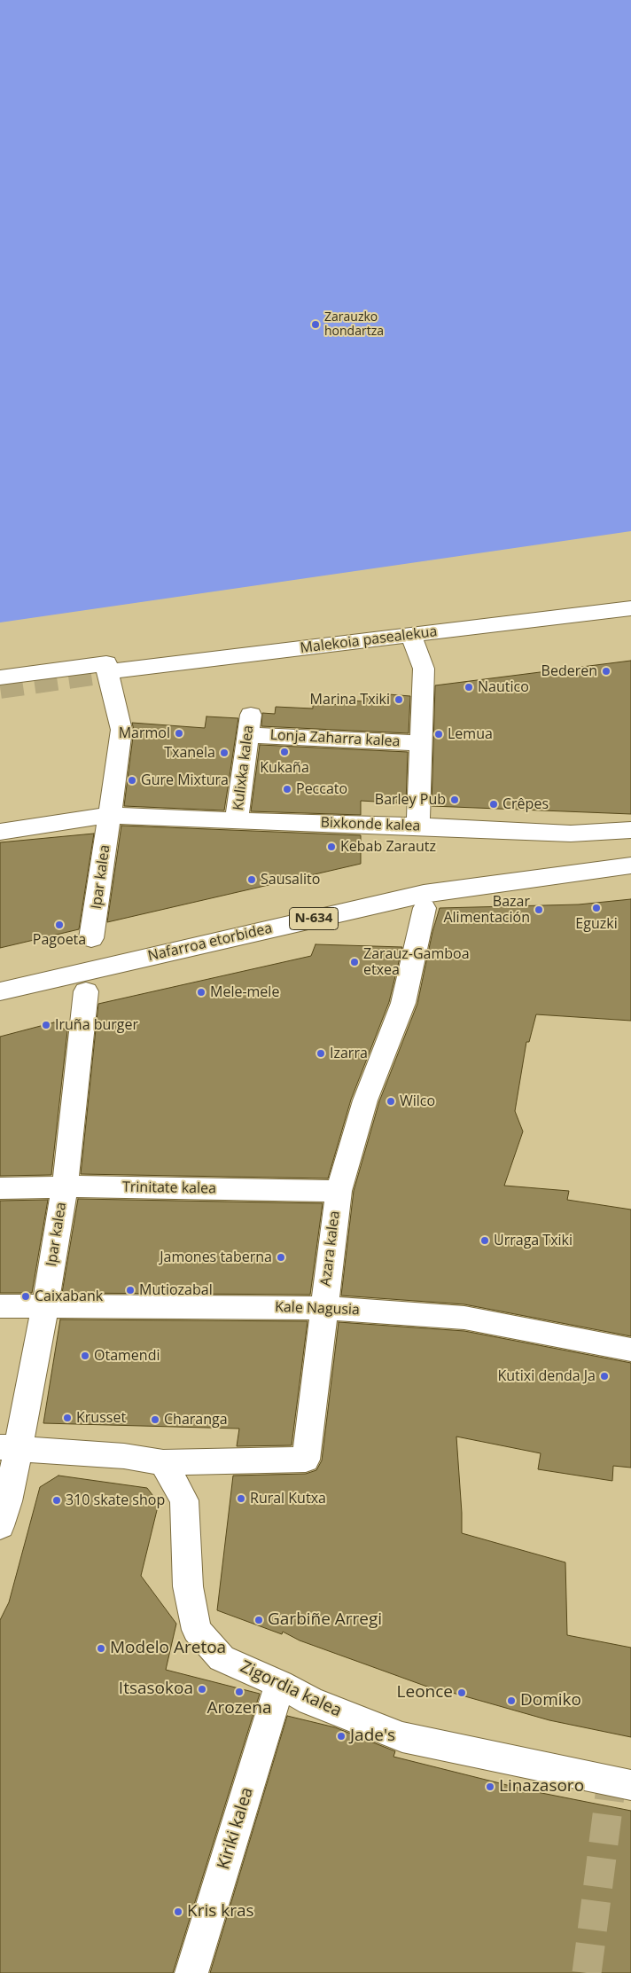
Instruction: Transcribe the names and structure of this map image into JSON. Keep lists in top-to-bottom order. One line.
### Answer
{"streets":{"main road":["Malekoia pasealekua","Lonja Zaharra kalea","Kulixka kalea","Bixkonde kalea","Ipar kalea","N-634","Nafarroa etorbidea","Trinitate kalea","Azara kalea","Kale Nagusia","Zigordia kalea","Kiriki kalea"]},"crossings":[["Malekoia pasealekua","Ipar kalea"],["Lonja Zaharra kalea","Kulixka kalea"],["Kulixka kalea","Bixkonde kalea"],["Bixkonde kalea","Ipar kalea"],["Ipar kalea","Trinitate kalea"],["Ipar kalea","Kale Nagusia"],["Trinitate kalea","Azara kalea"],["Azara kalea","Kale Nagusia"],["Azara kalea","Zigordia kalea"],["Zigordia kalea","Kiriki kalea"]],"places":["Zarauzko hondartza","Bederen","Nautico","Marina Txiki","Marmol","Lemua","Kukaña","Txanela","Gure Mixtura","Peccato","Barley Pub","Crêpes","Kebab Zarautz","Sausalito","Eguzki","Bazar Alimentación","Pagoeta","Zarauz-Gamboa etxea","Mele-mele","Iruña burger","Izarra","Wilco","Urraga Txiki","Jamones taberna","Mutiozabal","Caixabank","Otamendi","Kutixi denda Ja","Krusset","Charanga","Rural Kutxa","310 skate shop","Garbiñe Arregi","Modelo Aretoa","Itsasokoa","Arozena","Leonce","Domiko","Jade's","Linazasoro","Kris kras"]}
